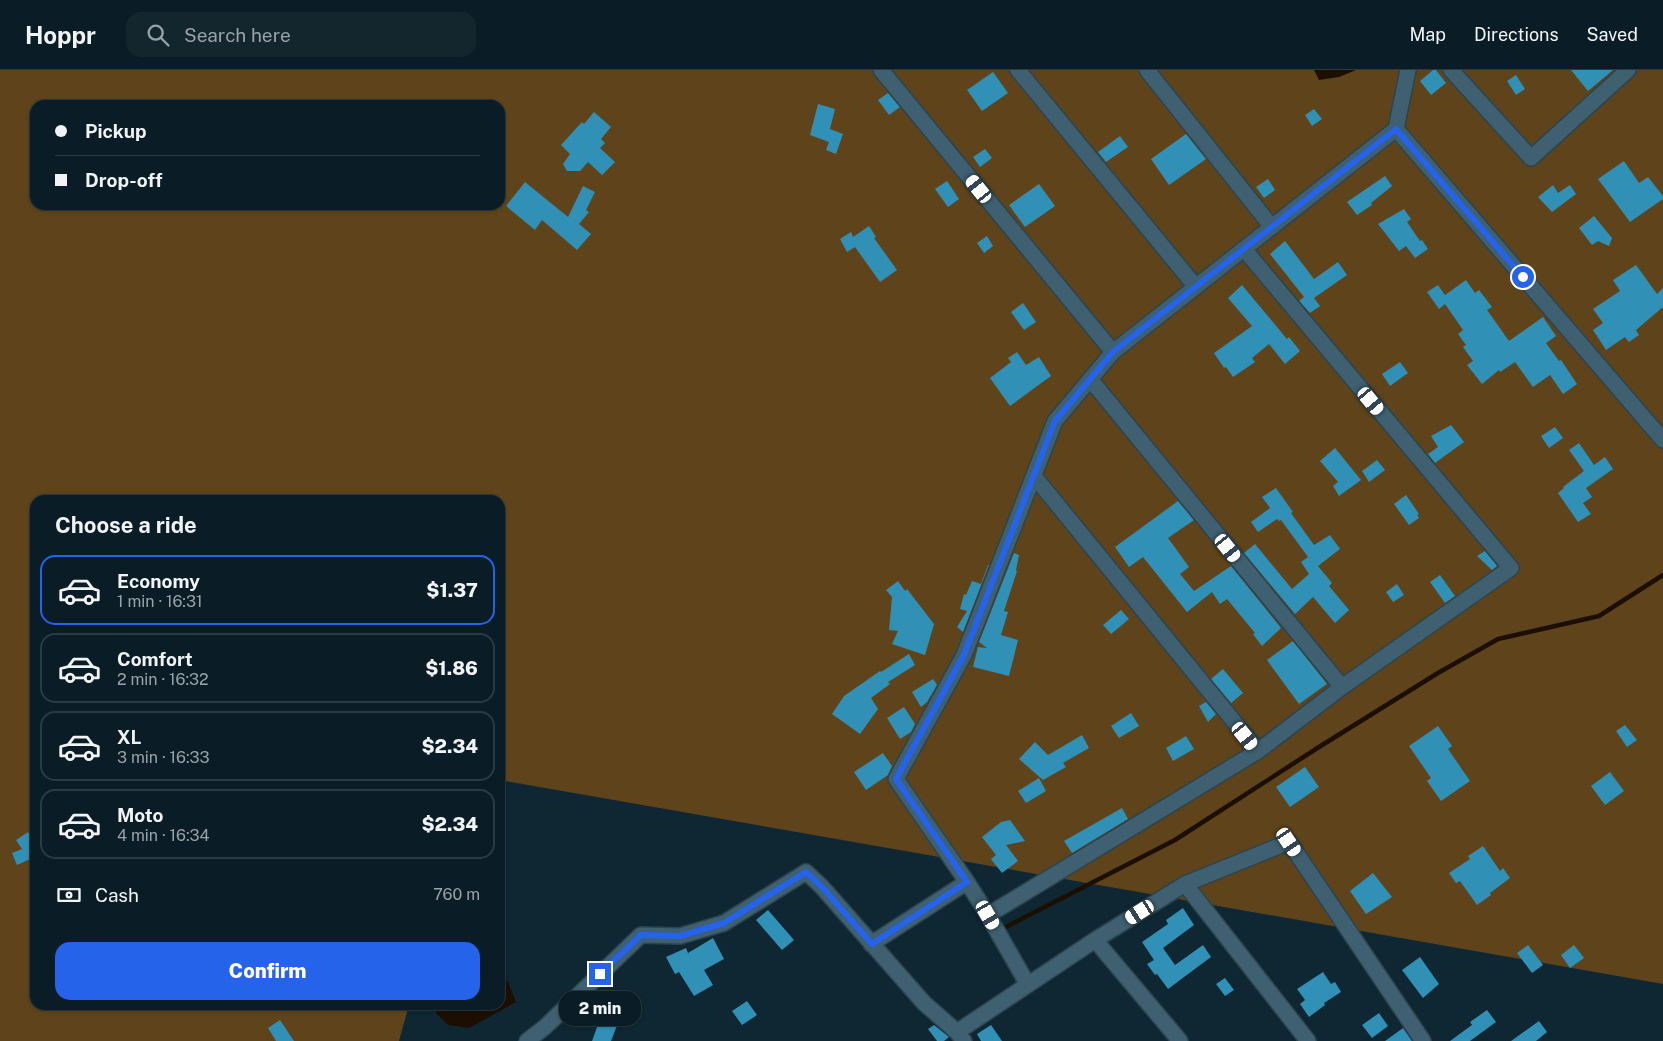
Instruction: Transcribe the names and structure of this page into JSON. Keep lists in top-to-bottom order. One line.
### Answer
{"page":{"header":"Hoppr","search":"Search here","nav":["Map","Directions","Saved"],"banner":["Pickup","Drop-off"],"heading":"Choose a ride","list":[{"name":"Economy","note":"1 min · 16:31","value":"$1.37"},{"name":"Comfort","note":"2 min · 16:32","value":"$1.86"},{"name":"XL","note":"3 min · 16:33","value":"$2.34"},{"name":"Moto","note":"4 min · 16:34","value":"$2.34"}],"pay":["Cash","760 m"],"buttons":"Confirm","bubble":"2 min"}}
